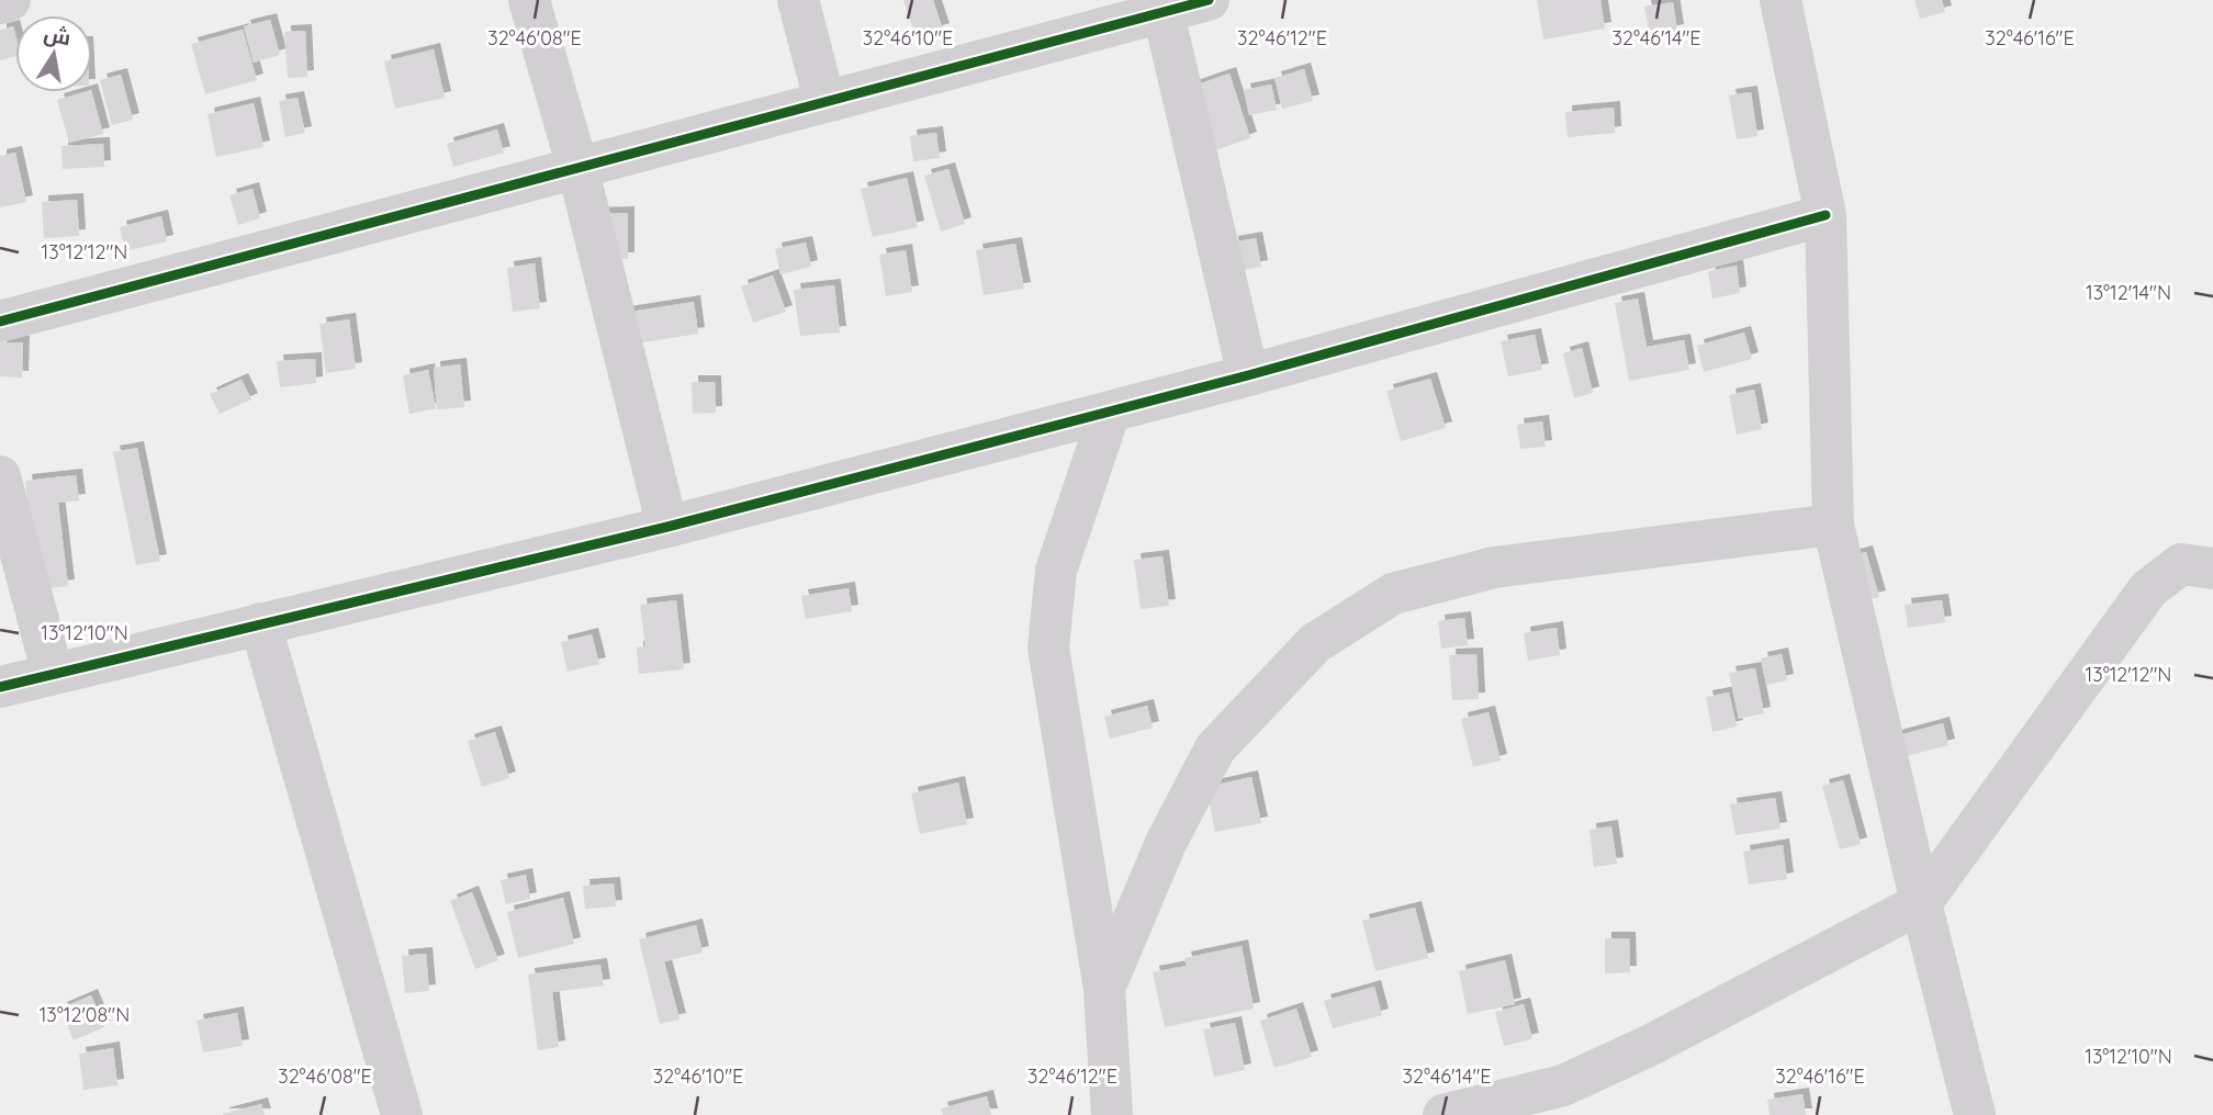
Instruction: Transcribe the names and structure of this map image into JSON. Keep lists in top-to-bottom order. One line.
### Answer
{"north":"top","coordinates":["32°46'08\"E","32°46'10\"E","32°46'12\"E","32°46'14\"E","32°46'16\"E","13°12'12\"N","13°12'14\"N","13°12'10\"N","13°12'08\"N"]}
